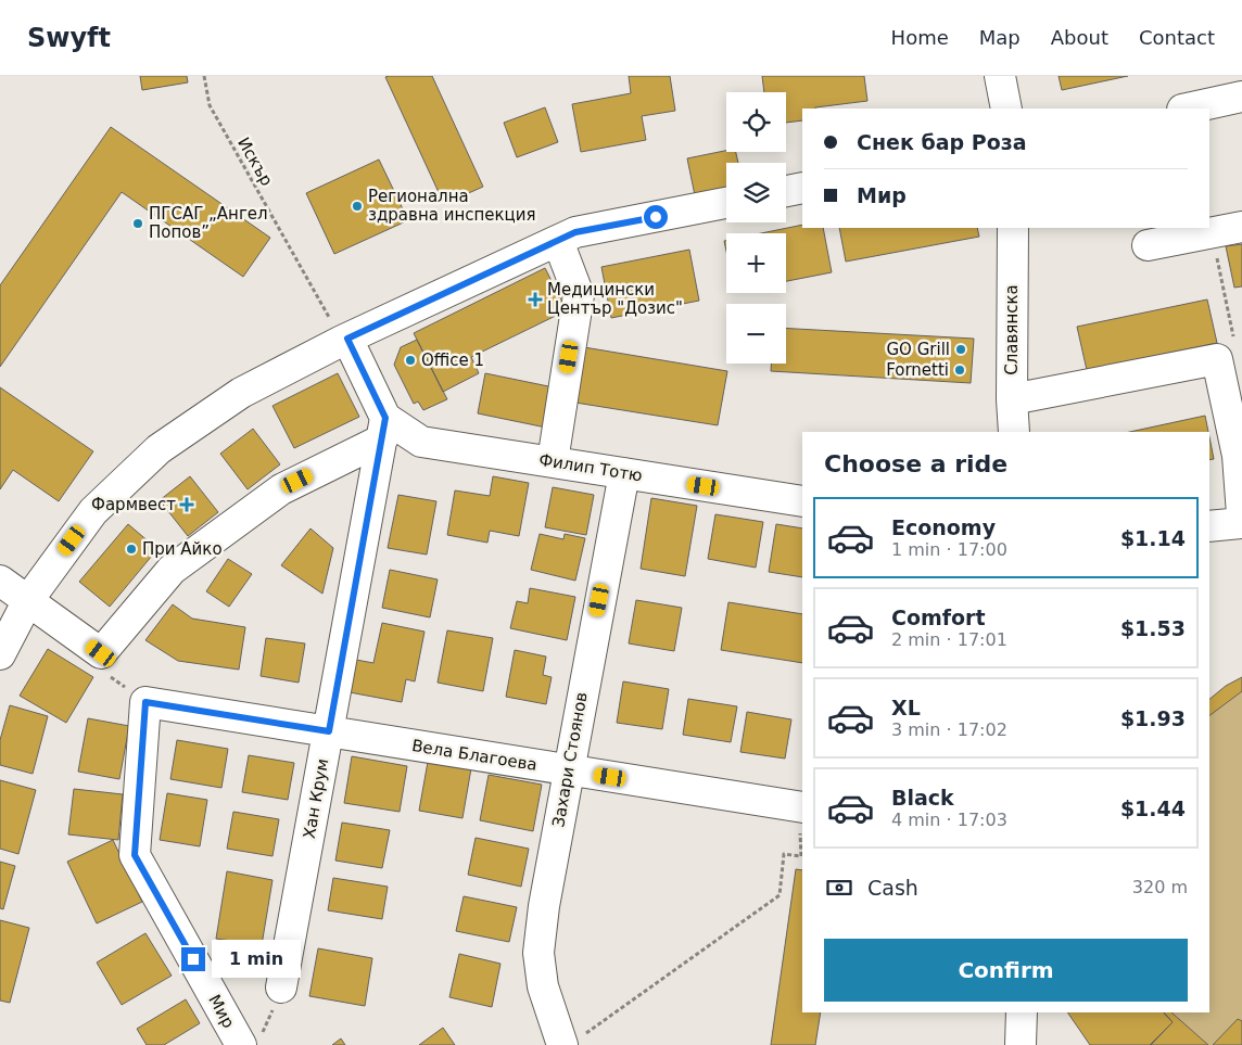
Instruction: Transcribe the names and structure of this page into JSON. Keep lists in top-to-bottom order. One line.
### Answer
{"streets":{"street":["Славянска","Филип Тотю","Вела Благоева","Захари Стоянов","Хан Крум","Мир"],"path":["Искър"]},"crossings":[["Филип Тотю","Захари Стоянов"],["Филип Тотю","Хан Крум"],["Вела Благоева","Захари Стоянов"],["Вела Благоева","Хан Крум"],["Вела Благоева","Мир"]],"places":{"other":["Регионална здравна инспекция","ПГСАГ „Ангел Попов”","GO Grill","Office 1","Fornetti","При Айко"],"health":["Медицински Център \"Дозис\"","Фармвест"]},"page":{"header":"Swyft","nav":["Home","Map","About","Contact"],"map_buttons":["+","−"],"banner":["Снек бар Роза","Мир"],"heading":"Choose a ride","list":[{"name":"Economy","note":"1 min · 17:00","value":"$1.14"},{"name":"Comfort","note":"2 min · 17:01","value":"$1.53"},{"name":"XL","note":"3 min · 17:02","value":"$1.93"},{"name":"Black","note":"4 min · 17:03","value":"$1.44"}],"pay":["Cash","320 m"],"buttons":"Confirm","bubble":"1 min"}}
